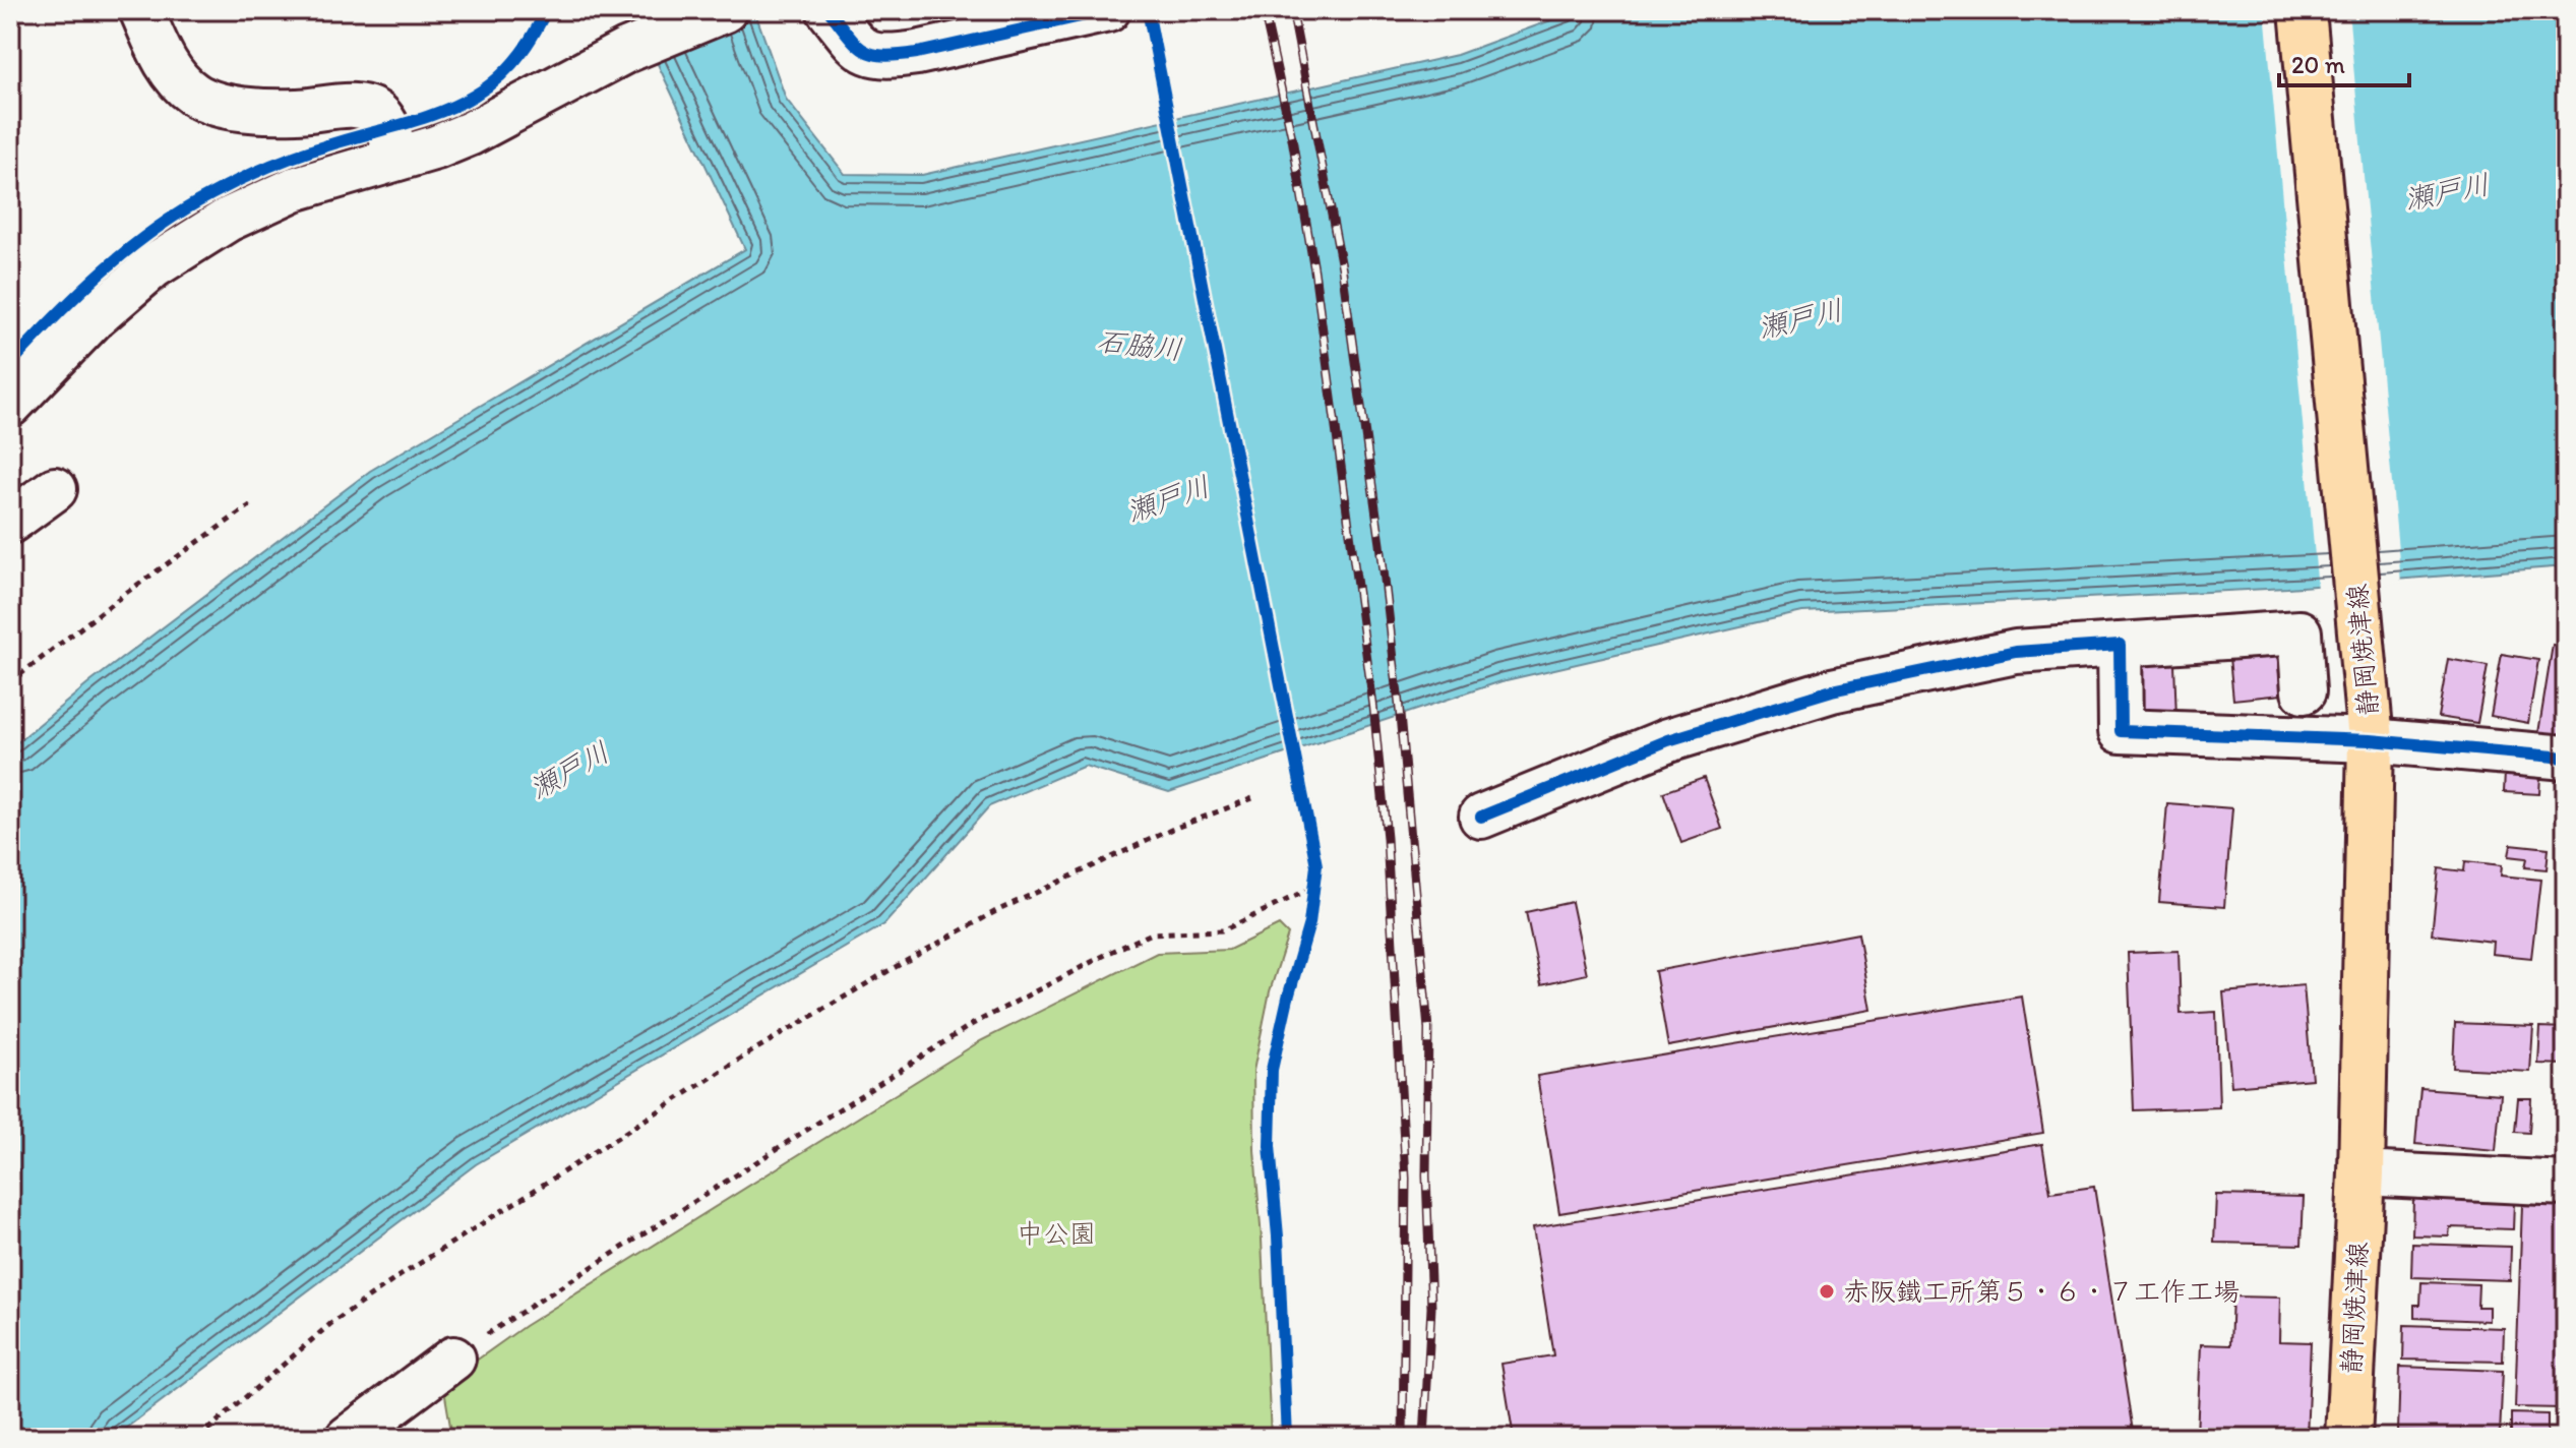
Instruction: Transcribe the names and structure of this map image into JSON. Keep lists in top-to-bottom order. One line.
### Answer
{"streets":{"main road":["静岡焼津線"]},"water":["瀬戸川","石脇川"],"parks":["中公園"],"places":["赤阪鐵工所第５・６・７工作工場"],"scale_bar":"20 m"}
